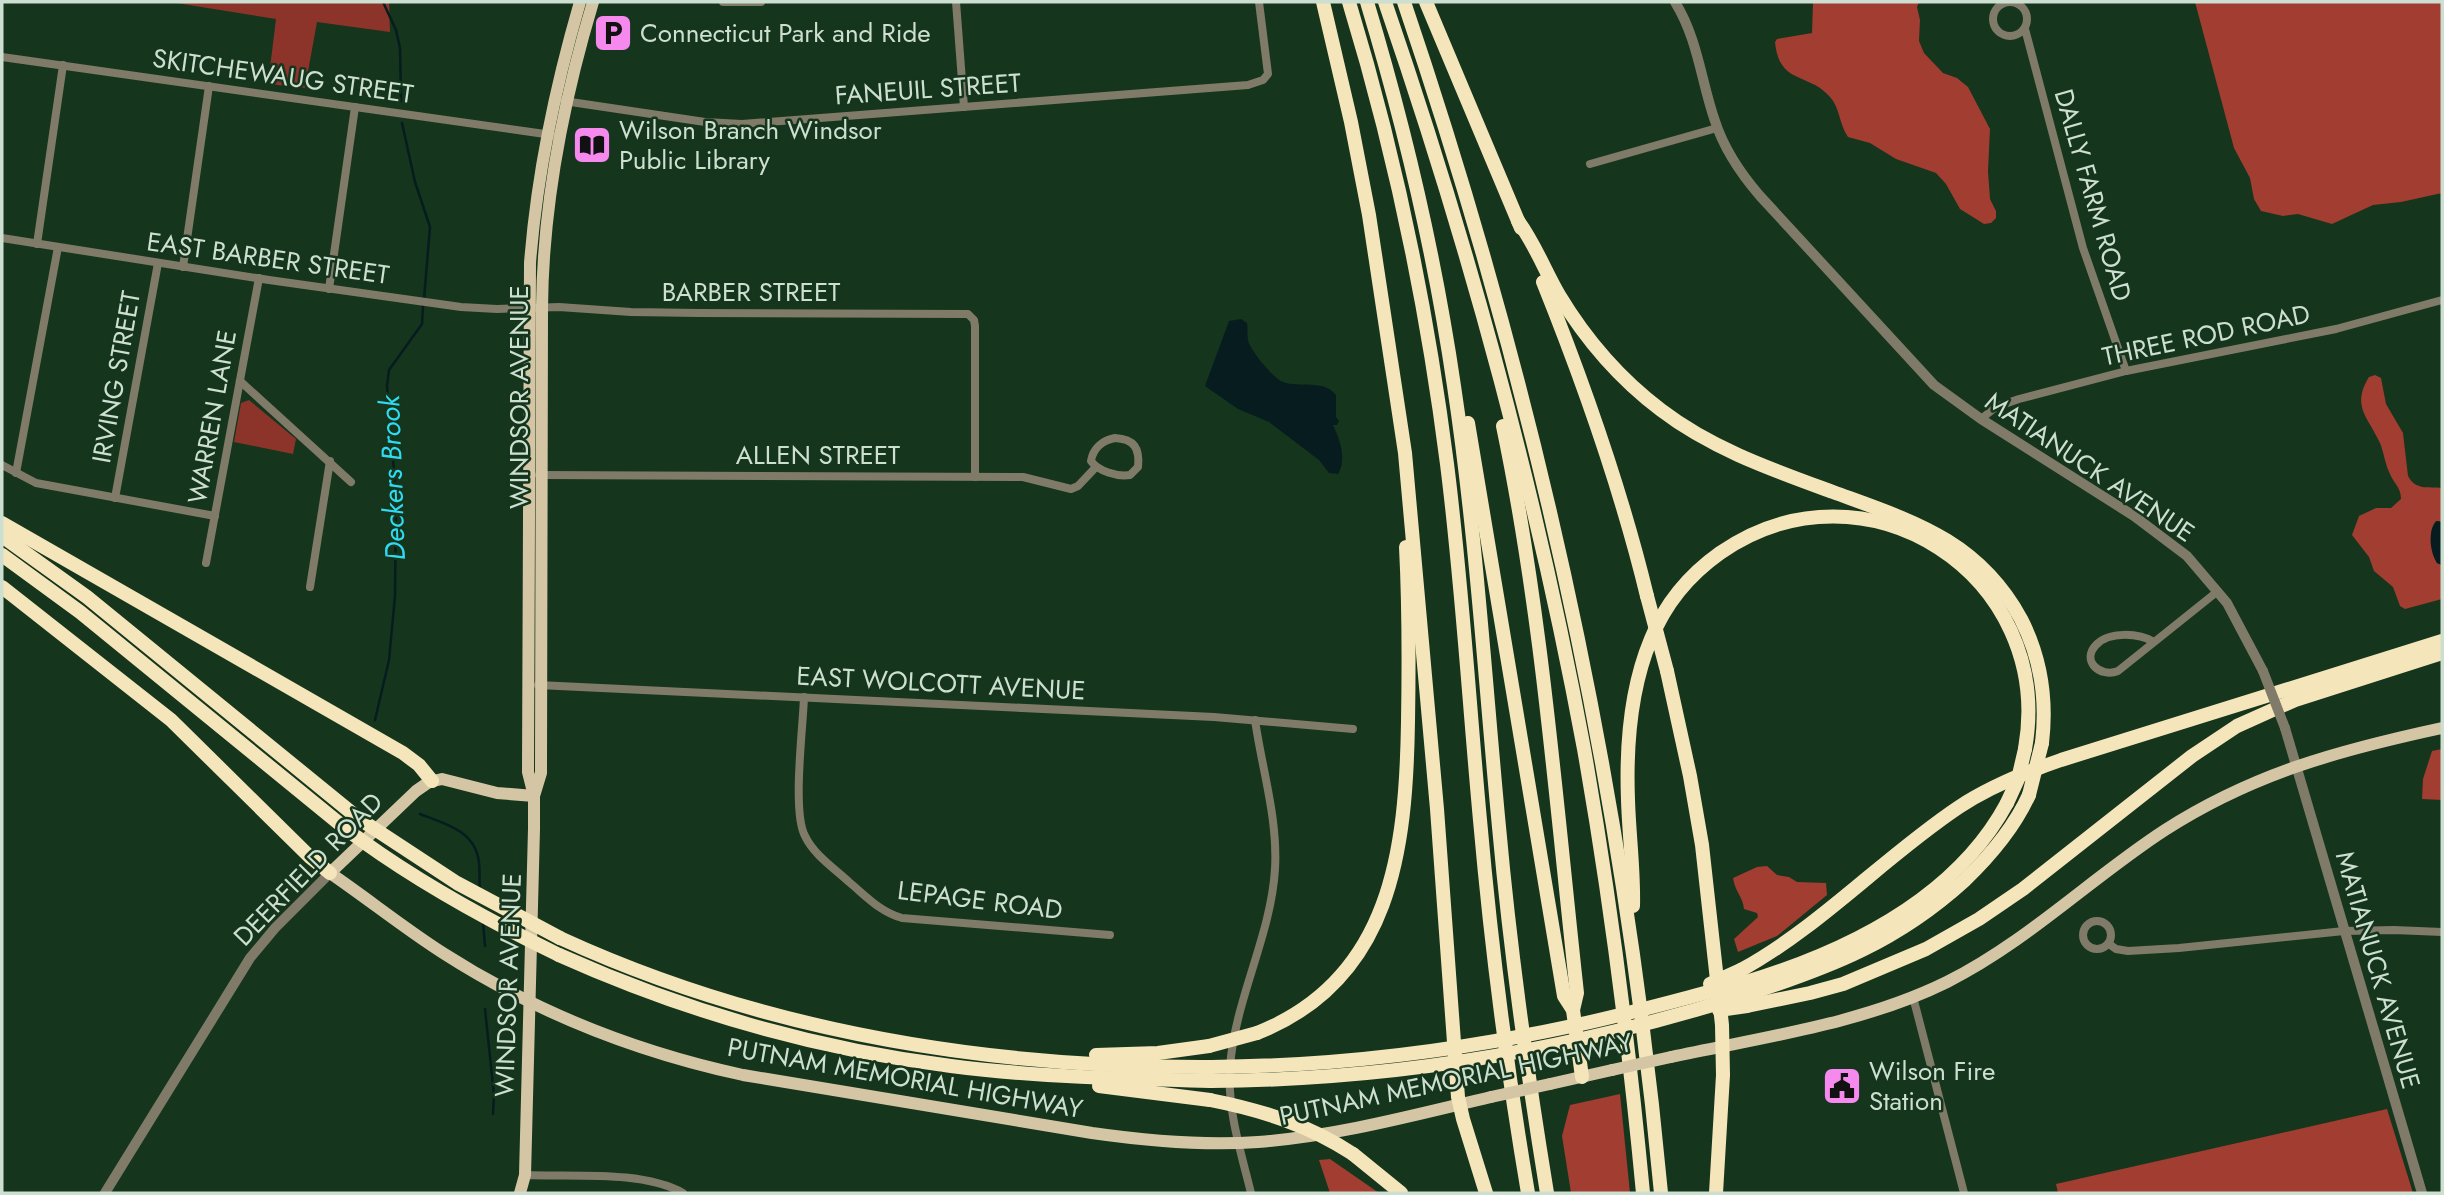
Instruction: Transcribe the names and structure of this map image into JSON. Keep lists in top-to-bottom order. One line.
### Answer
{"streets":{"main road":["WINDSOR AVENUE","DEERFIELD ROAD","PUTNAM MEMORIAL HIGHWAY"],"street":["SKITCHEWAUG STREET","FANEUIL STREET","DALLY FARM ROAD","EAST BARBER STREET","BARBER STREET","THREE ROD ROAD","IRVING STREET","WARREN LANE","ALLEN STREET","MATIANUCK AVENUE","EAST WOLCOTT AVENUE","LEPAGE ROAD"]},"crossings":[["SKITCHEWAUG STREET","WINDSOR AVENUE"],["FANEUIL STREET","WINDSOR AVENUE"],["DALLY FARM ROAD","THREE ROD ROAD"],["EAST BARBER STREET","BARBER STREET"],["EAST BARBER STREET","IRVING STREET"],["EAST BARBER STREET","WINDSOR AVENUE"],["EAST BARBER STREET","WARREN LANE"],["BARBER STREET","WINDSOR AVENUE"],["BARBER STREET","ALLEN STREET"],["THREE ROD ROAD","MATIANUCK AVENUE"],["WINDSOR AVENUE","ALLEN STREET"],["WINDSOR AVENUE","EAST WOLCOTT AVENUE"],["WINDSOR AVENUE","PUTNAM MEMORIAL HIGHWAY"],["MATIANUCK AVENUE","PUTNAM MEMORIAL HIGHWAY"],["EAST WOLCOTT AVENUE","LEPAGE ROAD"],["DEERFIELD ROAD","PUTNAM MEMORIAL HIGHWAY"]],"water":["Deckers Brook"],"places":{"parking":["Connecticut Park and Ride"],"library":["Wilson Branch Windsor Public Library"],"public building":["Wilson Fire Station"]}}
